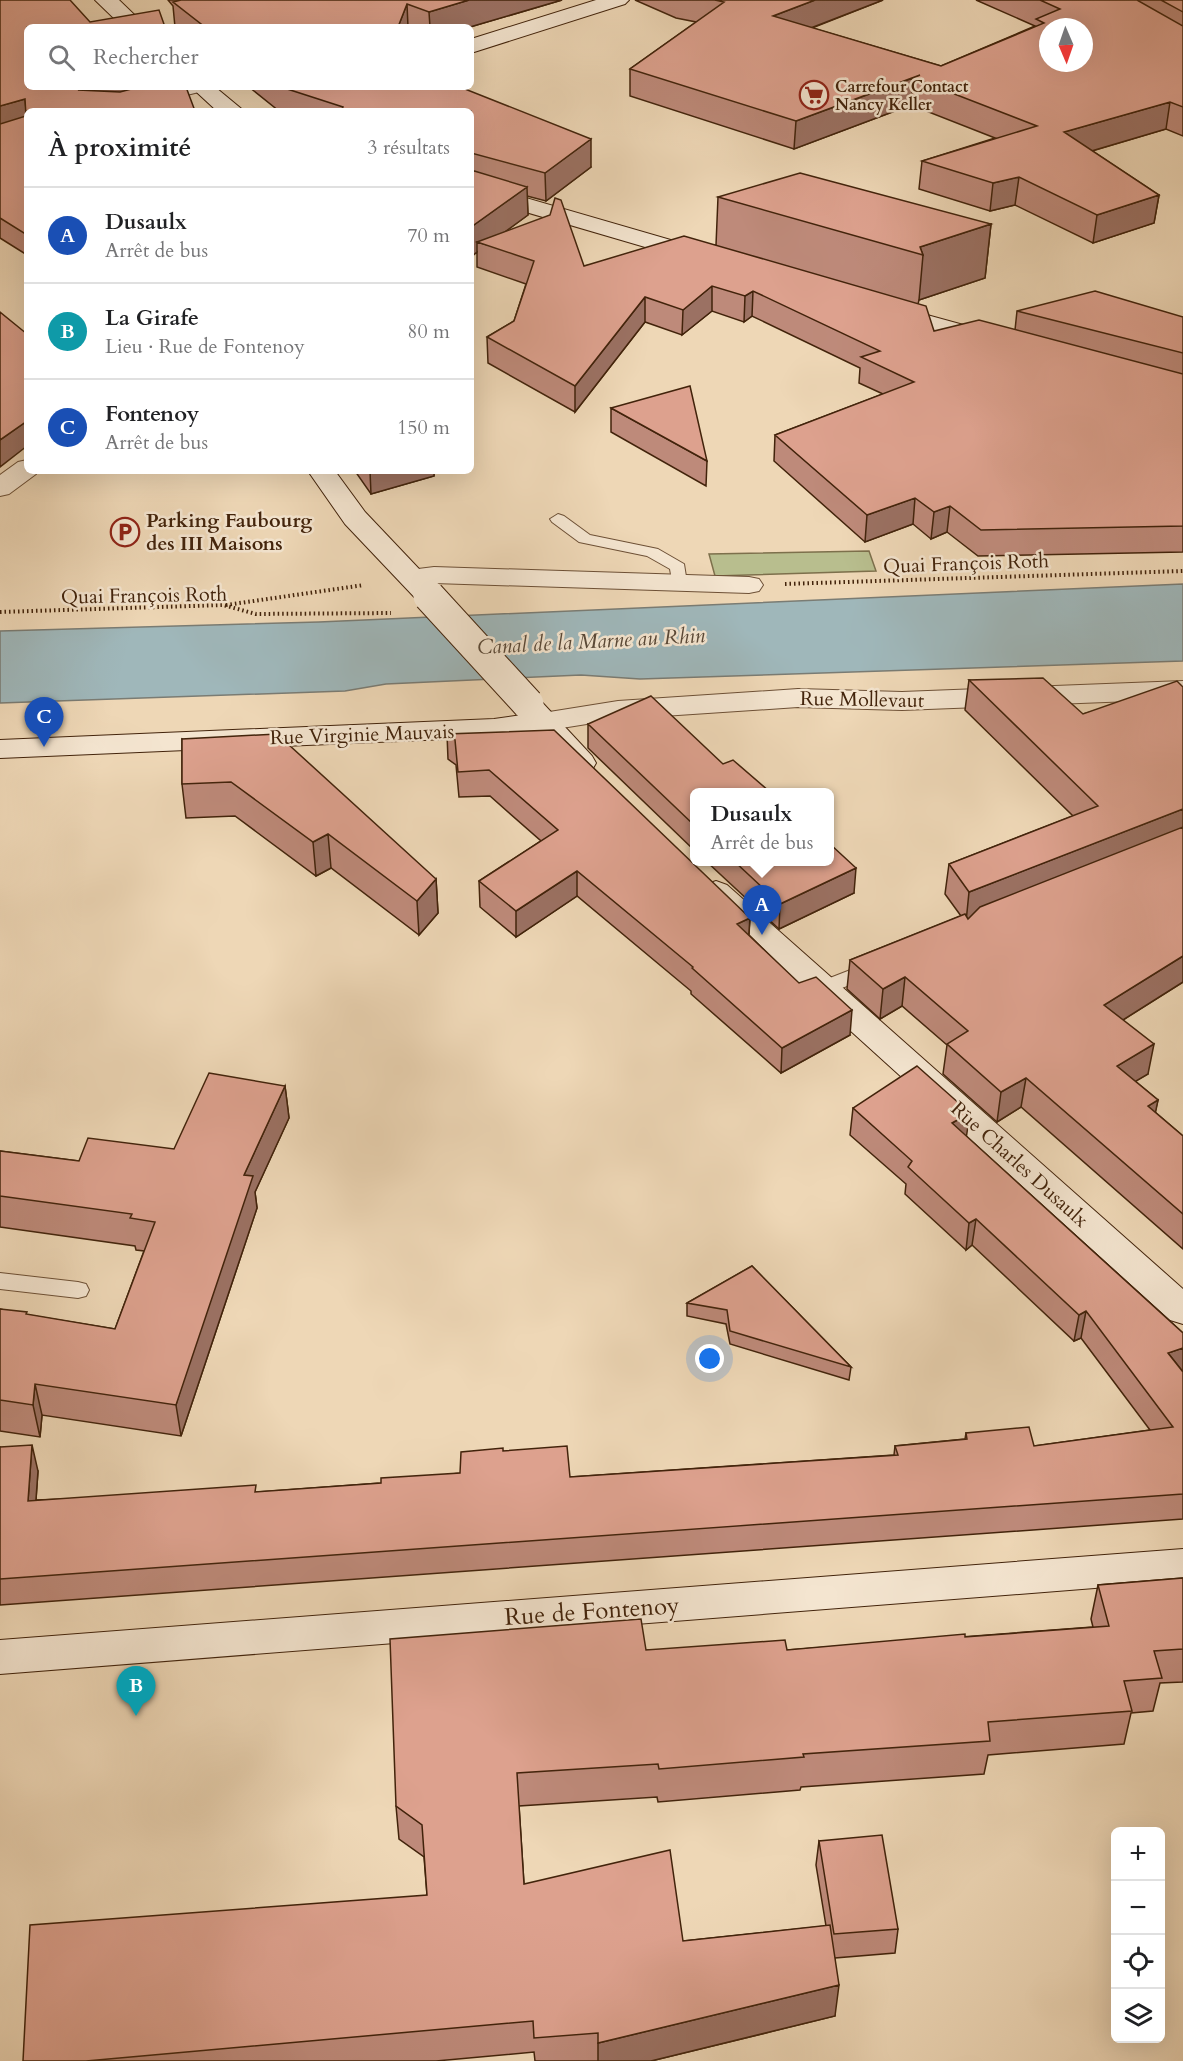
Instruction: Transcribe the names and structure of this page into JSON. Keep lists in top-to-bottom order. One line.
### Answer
{"streets":{"street":["Rue Mollevaut","Rue Virginie Mauvais","Rue Charles Dusaulx","Rue de Fontenoy"],"path":["Quai François Roth"]},"crossings":[["Rue Mollevaut","Rue Virginie Mauvais"]],"water":["Canal de la Marne au Rhin"],"places":{"supermarket":["Carrefour Contact Nancy Keller"],"parking":["Parking Faubourg des III Maisons"]},"north":"bottom","page":{"search":"Rechercher","heading":["À proximité","3 résultats"],"list":[{"mark":"A","name":"Dusaulx","note":"Arrêt de bus","value":"70 m"},{"mark":"B","name":"La Girafe","note":"Lieu · Rue de Fontenoy","value":"80 m"},{"mark":"C","name":"Fontenoy","note":"Arrêt de bus","value":"150 m"}],"pins":["C","A","B"],"popup":["Dusaulx","Arrêt de bus"],"map_buttons":["+","−"]}}
